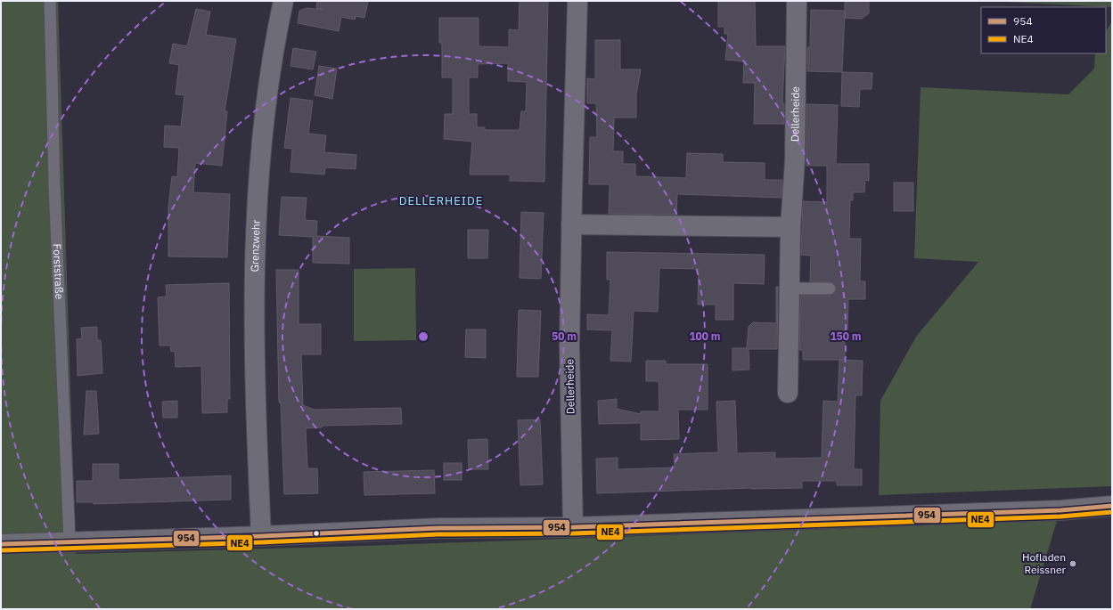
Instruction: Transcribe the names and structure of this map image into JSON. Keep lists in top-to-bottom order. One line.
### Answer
{"streets":{"street":["Dellerheide","Grenzwehr"],"lane":["Forststraße"]},"districts":["DELLERHEIDE"],"places":["Hofladen Reissner"],"lines":["transit line 954","transit line NE4"],"legend":["954","NE4"],"rings":["50 m","100 m","150 m"]}
